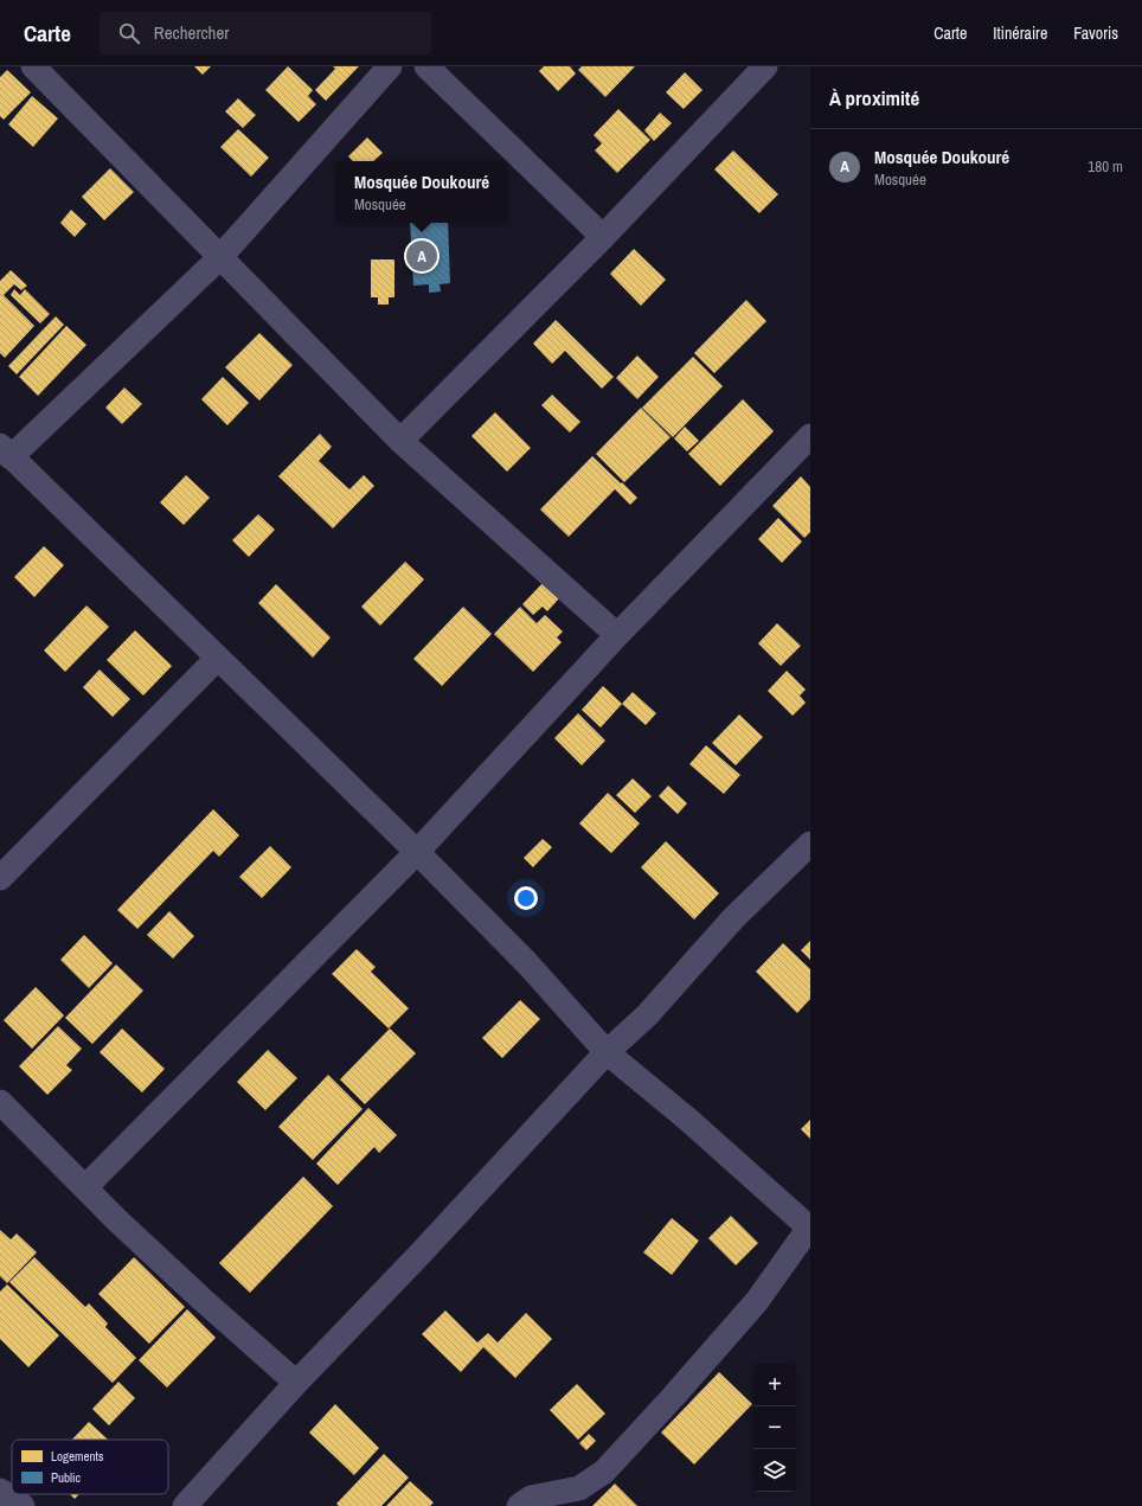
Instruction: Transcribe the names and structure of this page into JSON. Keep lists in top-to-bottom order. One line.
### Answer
{"legend":["Logements","Public"],"page":{"header":"Carte","search":"Rechercher","nav":["Carte","Itinéraire","Favoris"],"heading":"À proximité","list":[{"mark":"A","name":"Mosquée Doukouré","note":"Mosquée","value":"180 m"}],"popup":["Mosquée Doukouré","Mosquée"],"pins":"A","map_buttons":["+","−"]}}
